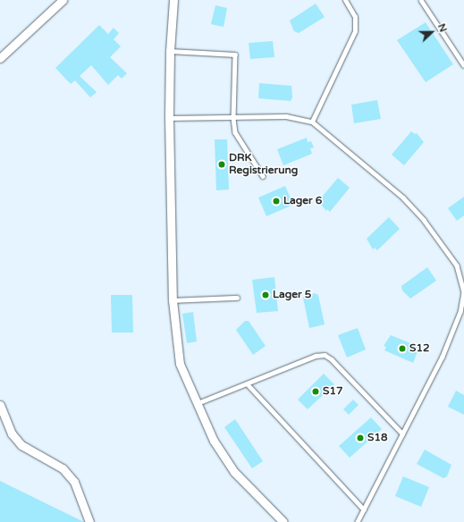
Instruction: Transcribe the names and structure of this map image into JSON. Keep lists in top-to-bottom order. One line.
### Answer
{"places":["DRK Registrierung","Lager 6","Lager 5","S12","S17","S18"],"north":"right"}
